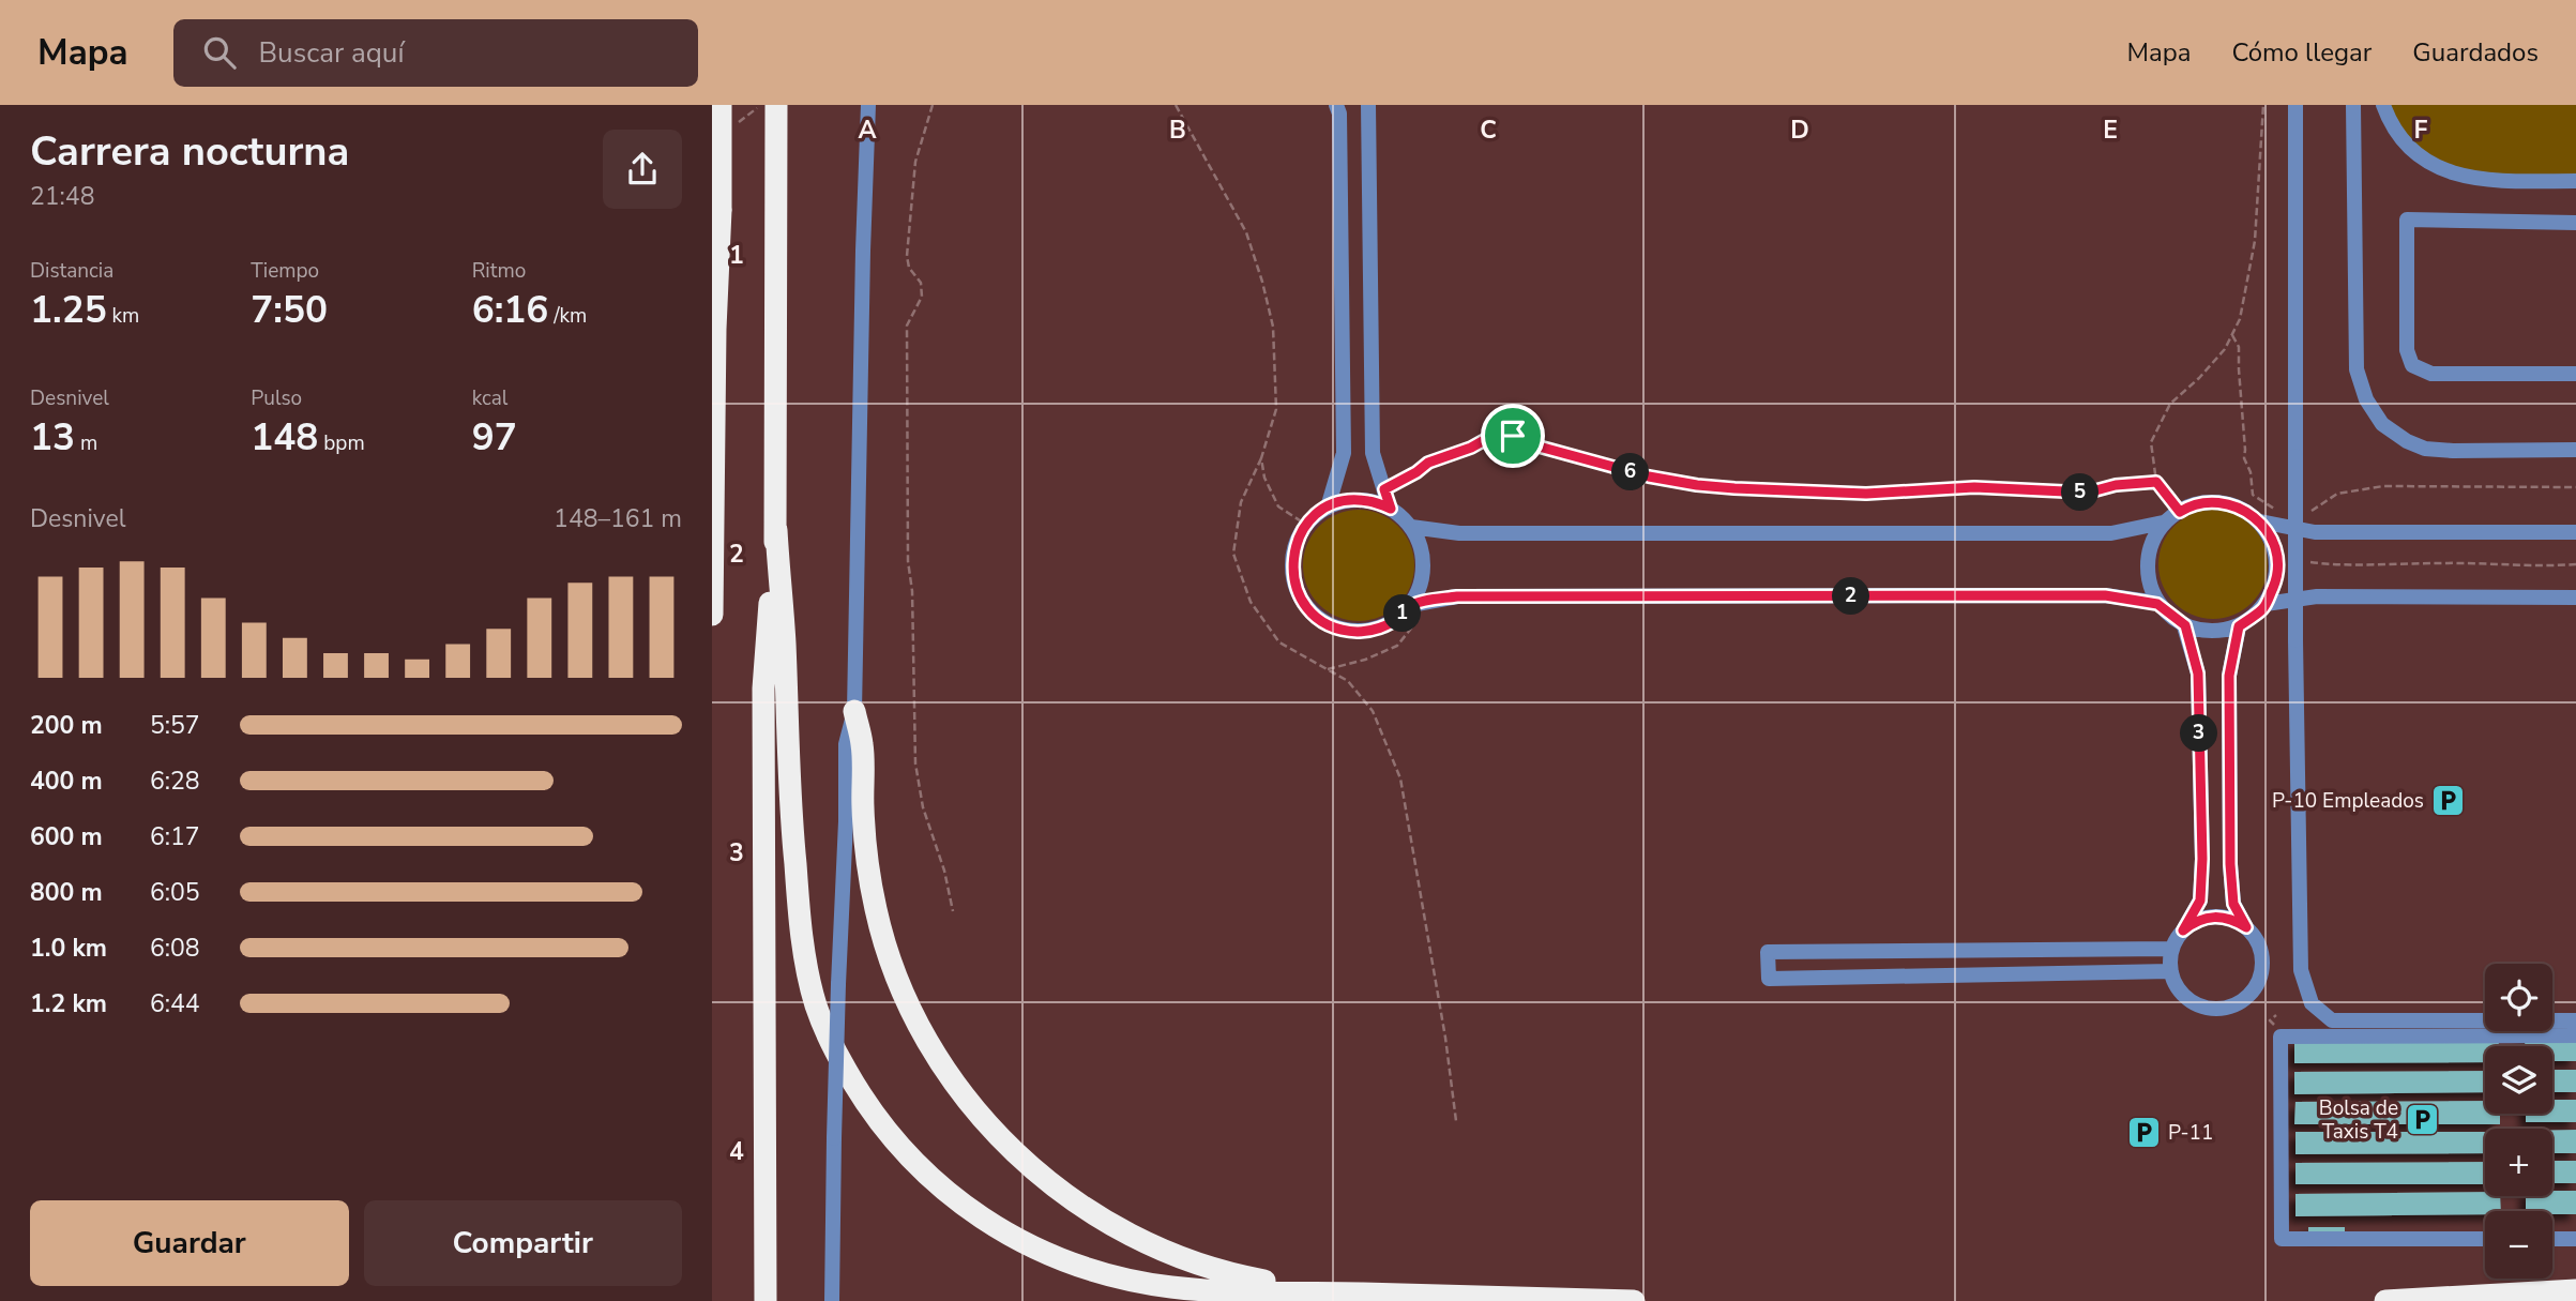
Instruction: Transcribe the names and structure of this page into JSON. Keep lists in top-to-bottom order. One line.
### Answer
{"places":{"parking":["P-10 Empleados","Bolsa de Taxis T4","P-11"]},"page":{"header":"Mapa","search":"Buscar aquí","nav":["Mapa","Cómo llegar","Guardados"],"heading":["Carrera nocturna","21:48"],"stats":[["Distancia","1.25 km"],["Tiempo","7:50"],["Ritmo","6:16 /km"],["Desnivel","13 m"],["Pulso","148 bpm"],["kcal","97"]],"pins":["6","5","2","1","3"],"chart":["Desnivel","148–161 m"],"list":[{"name":"200 m","note":"5:57"},{"name":"400 m","note":"6:28"},{"name":"600 m","note":"6:17"},{"name":"800 m","note":"6:05"},{"name":"1.0 km","note":"6:08"},{"name":"1.2 km","note":"6:44"}],"map_buttons":["+","−"],"buttons":["Guardar","Compartir"]},"grid":{"columns":["A","B","C","D","E","F"],"rows":["1","2","3","4"]}}
